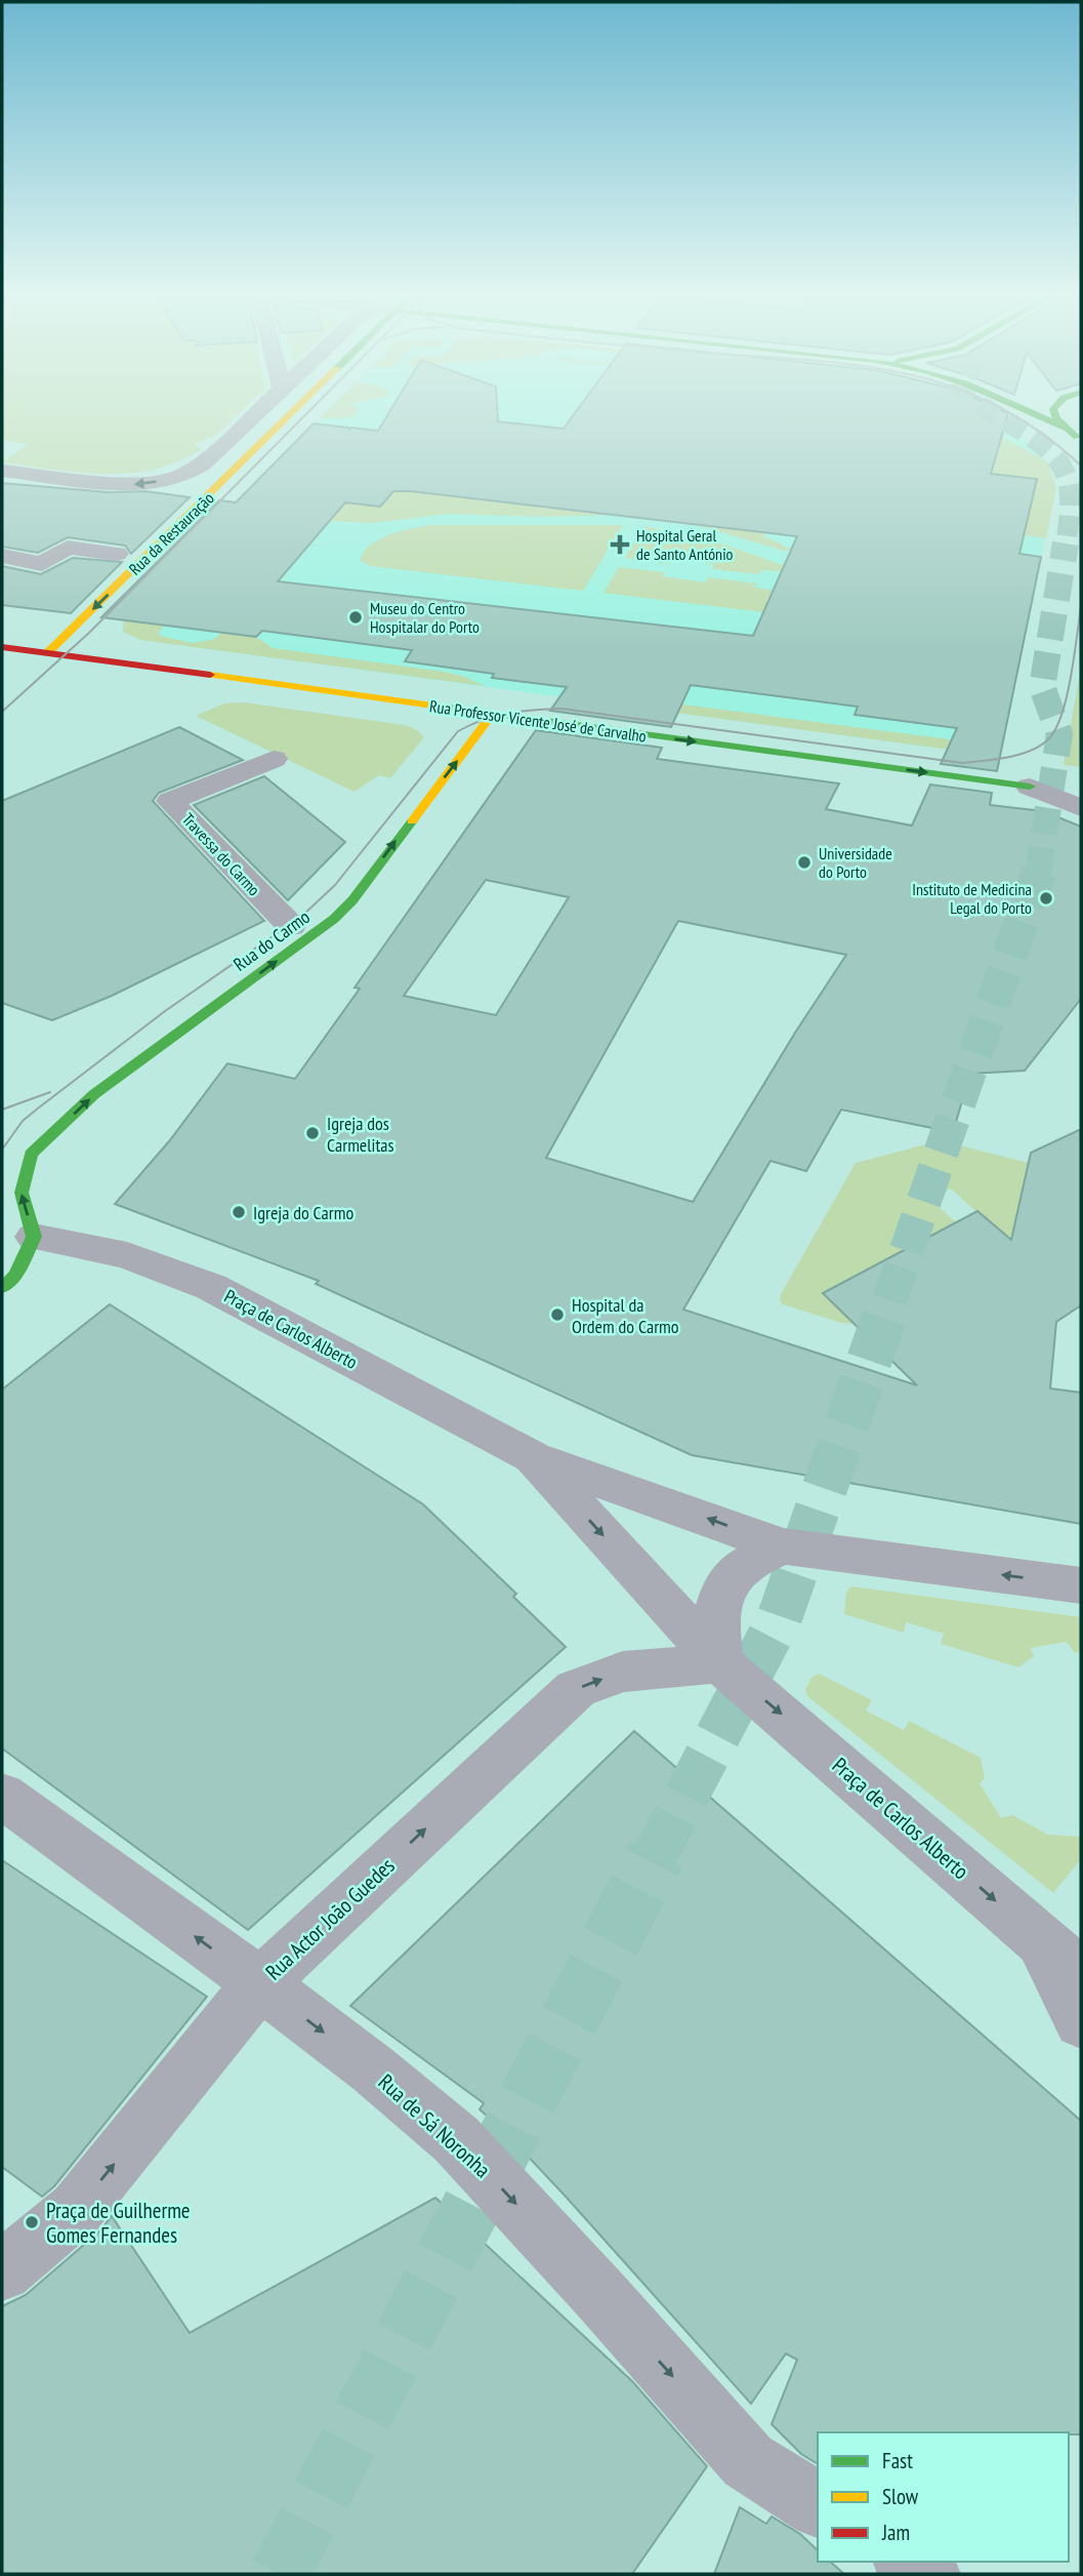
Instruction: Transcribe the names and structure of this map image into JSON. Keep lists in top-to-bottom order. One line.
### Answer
{"streets":{"main road":["Rua da Restauração","Rua Professor Vicente José de Carvalho","Rua do Carmo"],"street":["Travessa do Carmo","Praça de Carlos Alberto","Rua Actor João Guedes","Rua de Sá Noronha"]},"crossings":[["Rua da Restauração","Rua Professor Vicente José de Carvalho"],["Rua Professor Vicente José de Carvalho","Rua do Carmo"],["Rua do Carmo","Praça de Carlos Alberto"],["Praça de Carlos Alberto","Rua Actor João Guedes"],["Rua Actor João Guedes","Rua de Sá Noronha"]],"one_way":["Rua da Restauração","Rua Professor Vicente José de Carvalho","Rua do Carmo","Rua Actor João Guedes"],"places":{"health":["Hospital Geral de Santo António"],"other":["Museu do Centro Hospitalar do Porto","Universidade do Porto","Instituto de Medicina Legal do Porto","Igreja dos Carmelitas","Igreja do Carmo","Hospital da Ordem do Carmo","Praça de Guilherme Gomes Fernandes"]},"legend":["Fast","Slow","Jam"]}
